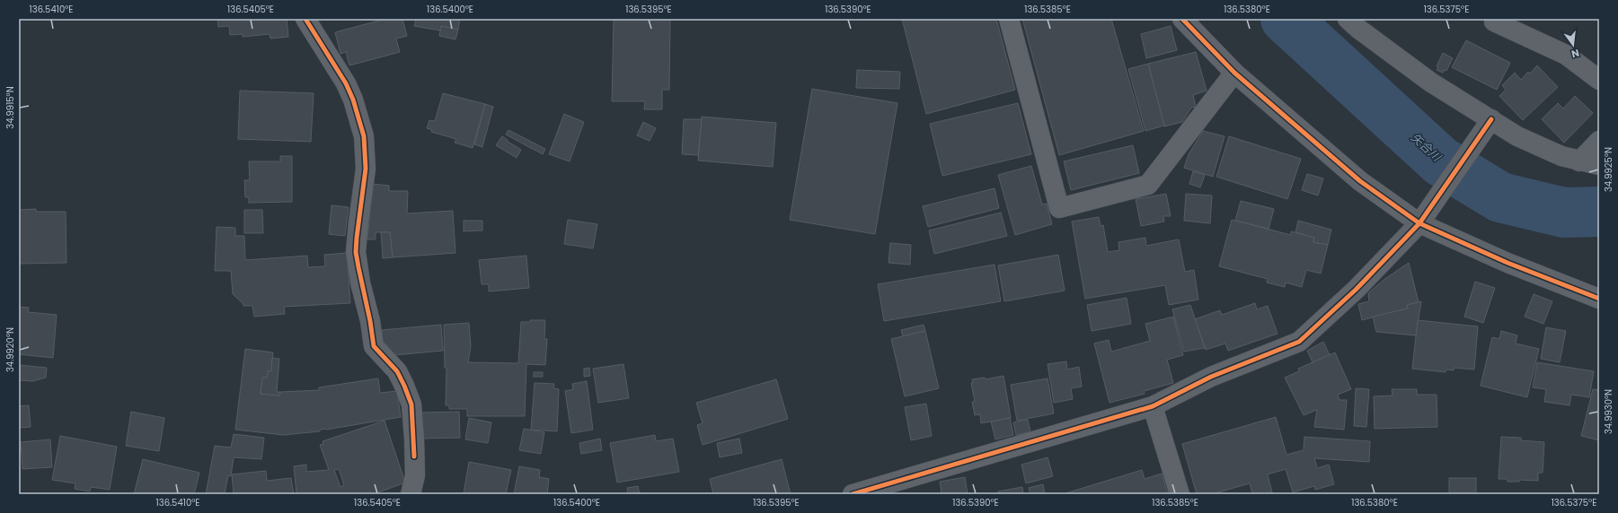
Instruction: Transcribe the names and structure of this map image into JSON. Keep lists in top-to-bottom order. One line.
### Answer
{"water":["矢合川"],"north":"bottom","coordinates":["136.5410°E","136.5405°E","136.5400°E","136.5395°E","136.5390°E","136.5385°E","136.5380°E","136.5375°E","34.9915°N","34.9925°N","34.9920°N","34.9930°N"]}
